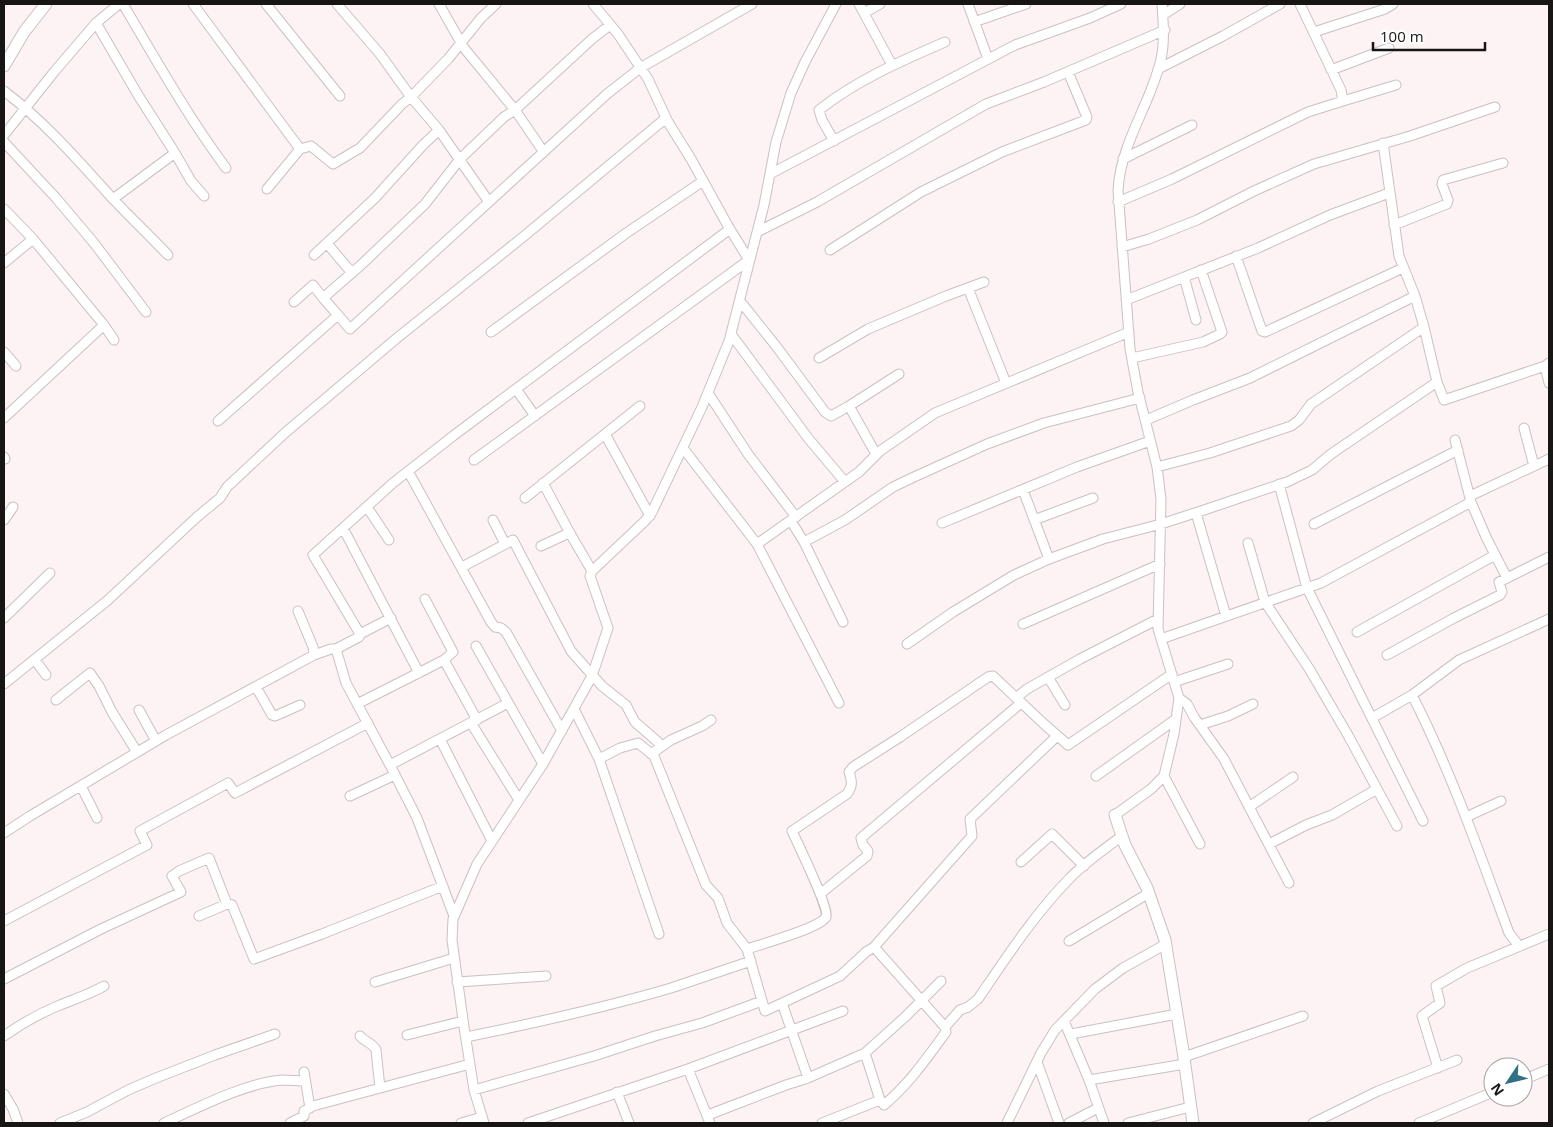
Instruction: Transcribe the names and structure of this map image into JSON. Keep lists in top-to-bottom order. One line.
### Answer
{"scale_bar":"100 m","north":"bottom left"}
